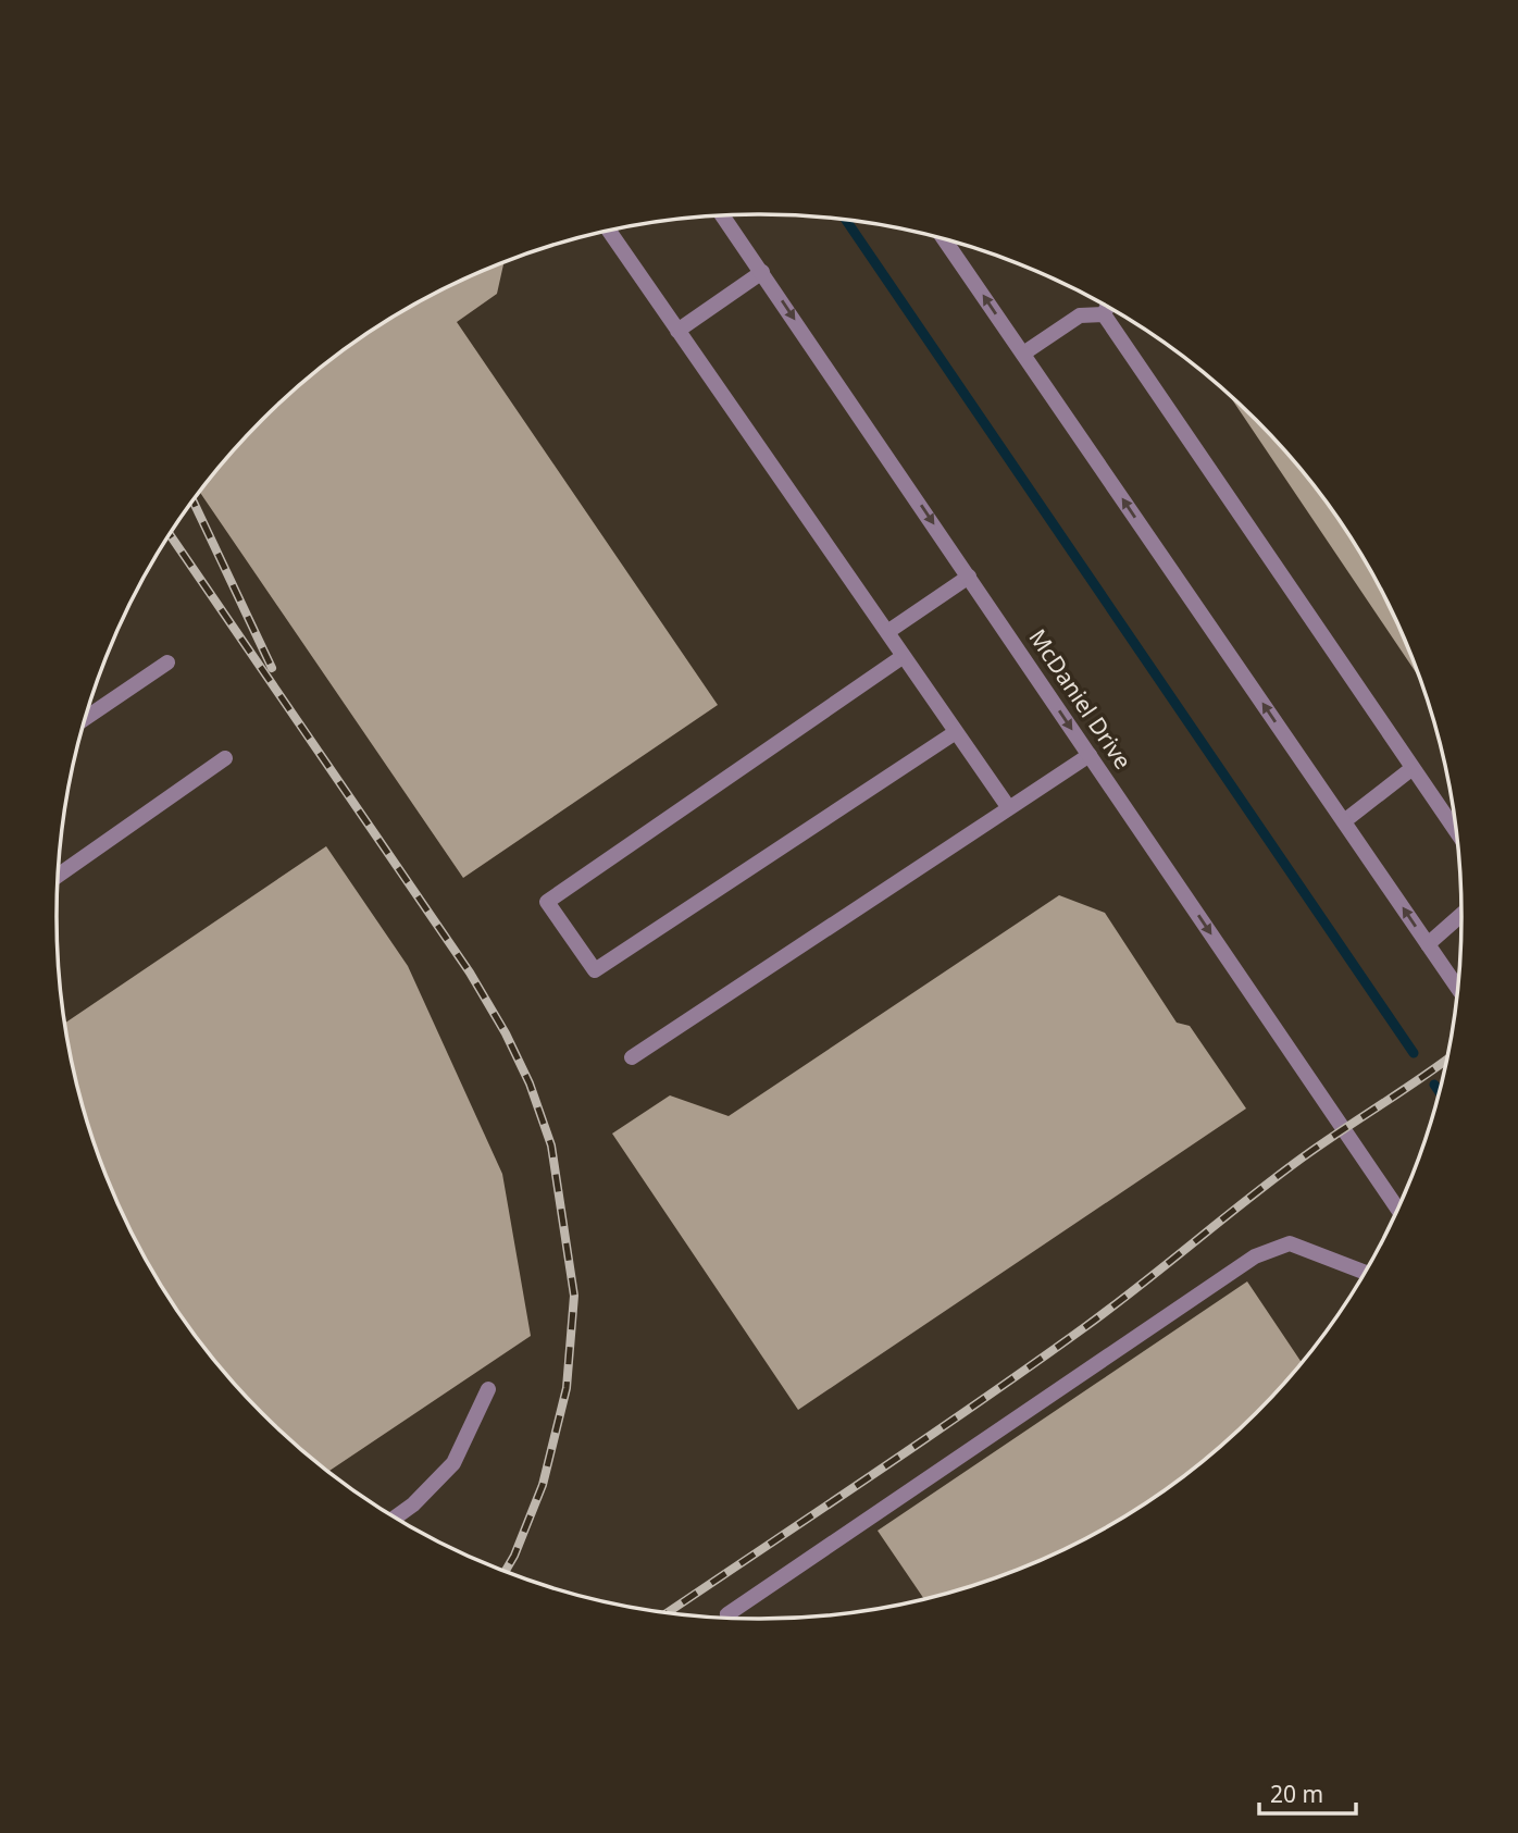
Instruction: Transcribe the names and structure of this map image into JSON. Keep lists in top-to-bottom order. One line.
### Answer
{"streets":{"street":["McDaniel Drive"]},"scale_bar":"20 m"}
